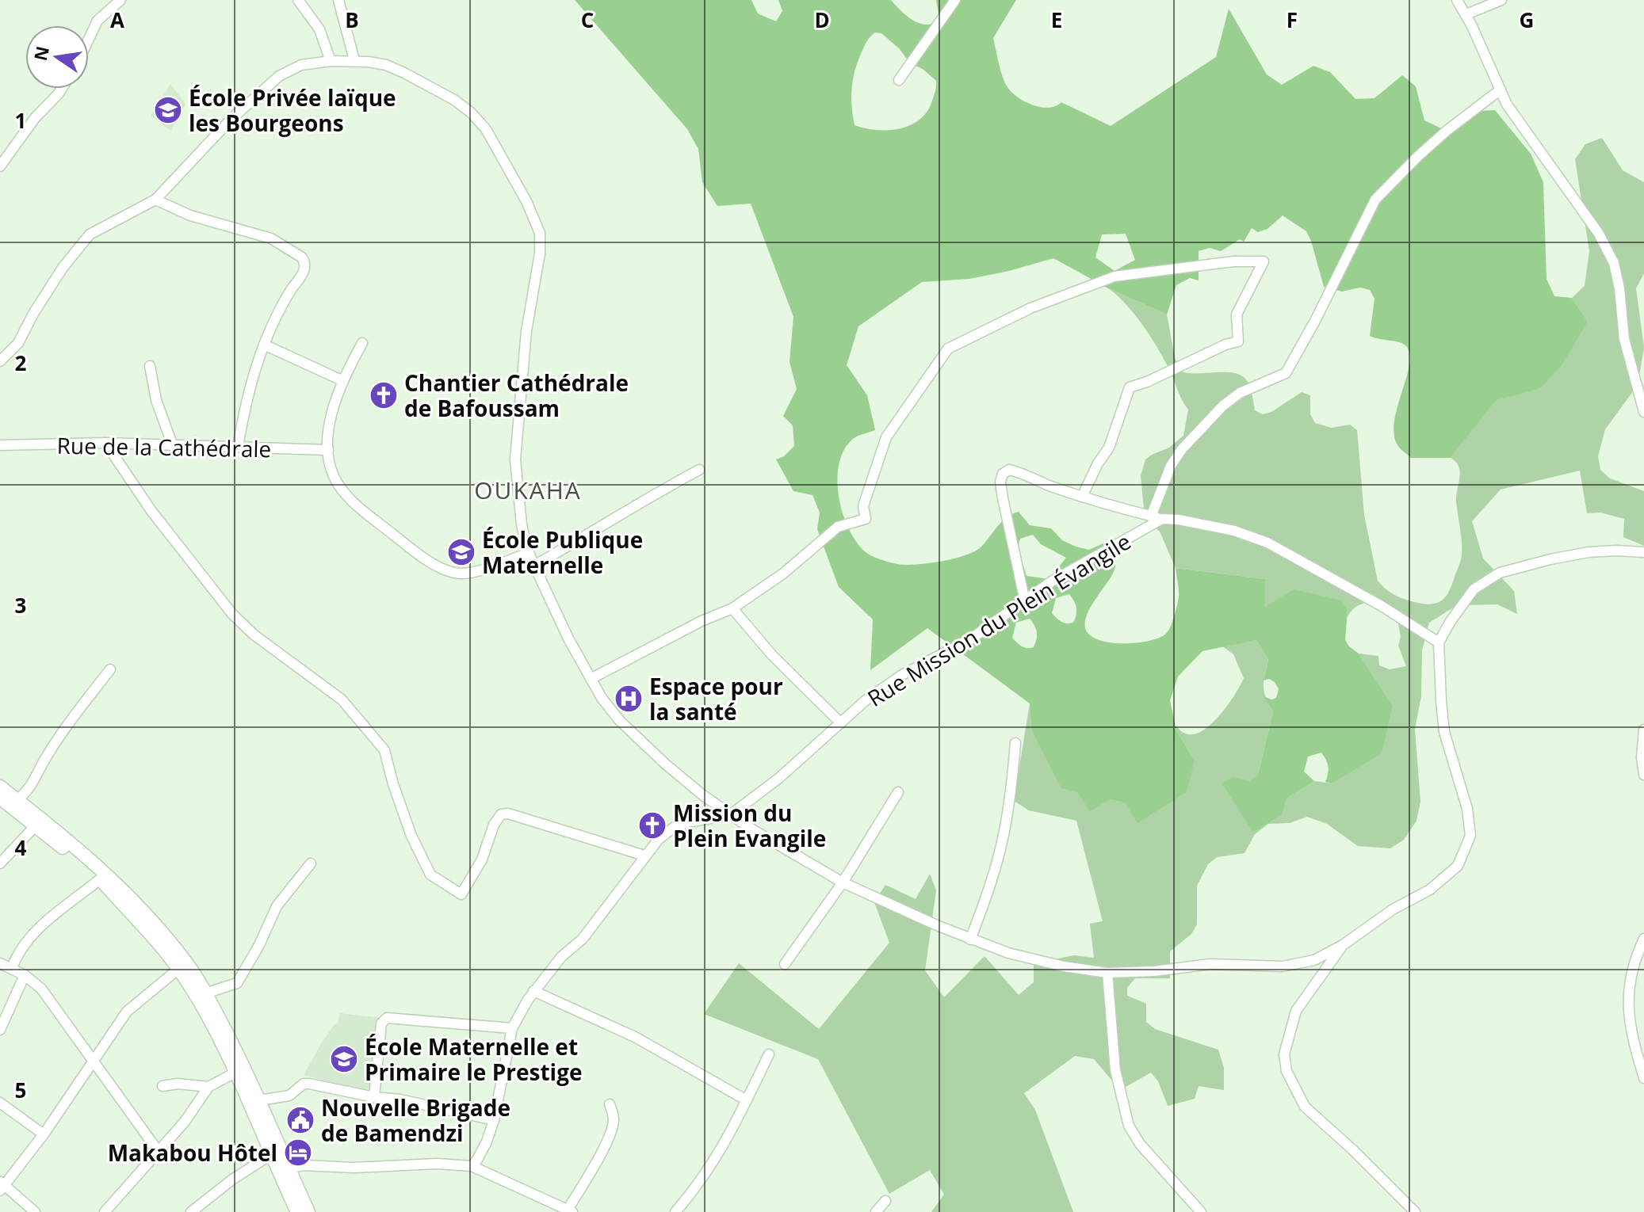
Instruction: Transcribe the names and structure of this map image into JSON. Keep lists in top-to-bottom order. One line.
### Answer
{"streets":{"street":["Rue de la Cathédrale","Rue Mission du Plein Évangile"]},"districts":["OUKAHA"],"places":{"school or university":["École Privée laïque les Bourgeons","École Publique Maternelle","École Maternelle et Primaire le Prestige"],"church":["Chantier Cathédrale de Bafoussam","Mission du Plein Evangile"],"hospital":["Espace pour la santé"],"public building":["Nouvelle Brigade de Bamendzi"],"hotel":["Makabou Hôtel"]},"north":"left","grid":{"columns":["A","B","C","D","E","F","G"],"rows":["1","2","3","4","5"]}}
